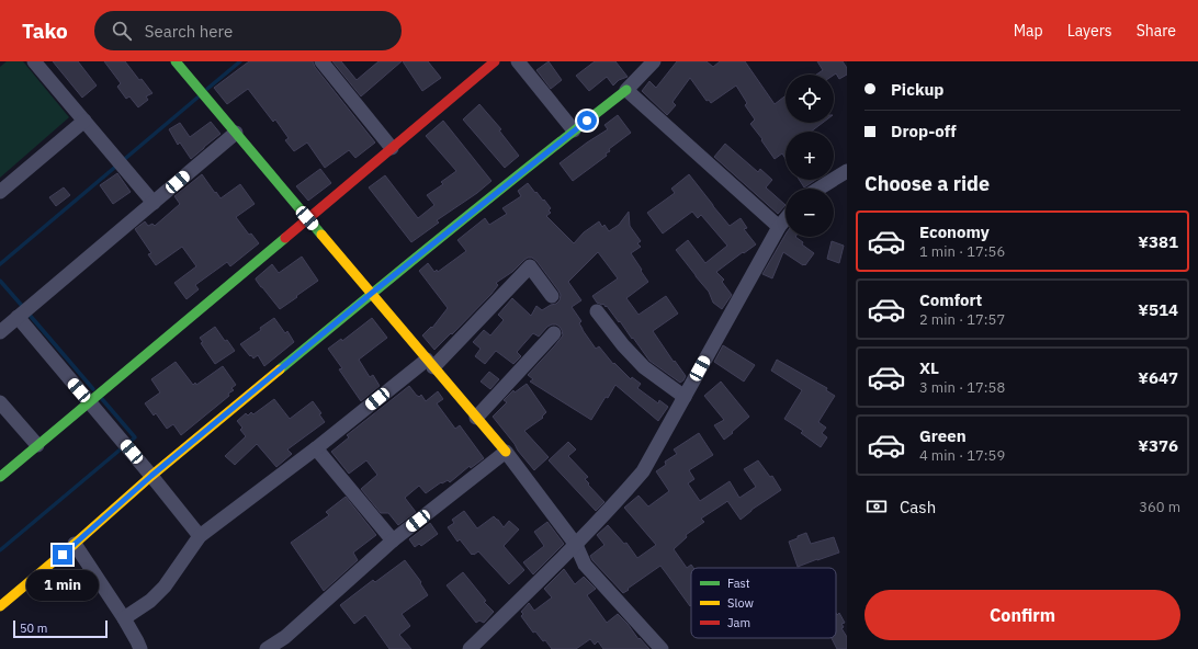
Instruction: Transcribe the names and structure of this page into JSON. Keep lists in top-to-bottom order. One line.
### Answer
{"legend":["Fast","Slow","Jam"],"scale_bar":"50 m","page":{"header":"Tako","search":"Search here","nav":["Map","Layers","Share"],"banner":["Pickup","Drop-off"],"map_buttons":["+","−"],"heading":"Choose a ride","list":[{"name":"Economy","note":"1 min · 17:56","value":"¥381"},{"name":"Comfort","note":"2 min · 17:57","value":"¥514"},{"name":"XL","note":"3 min · 17:58","value":"¥647"},{"name":"Green","note":"4 min · 17:59","value":"¥376"}],"pay":["Cash","360 m"],"bubble":"1 min","buttons":"Confirm","scale":"50 m"}}
